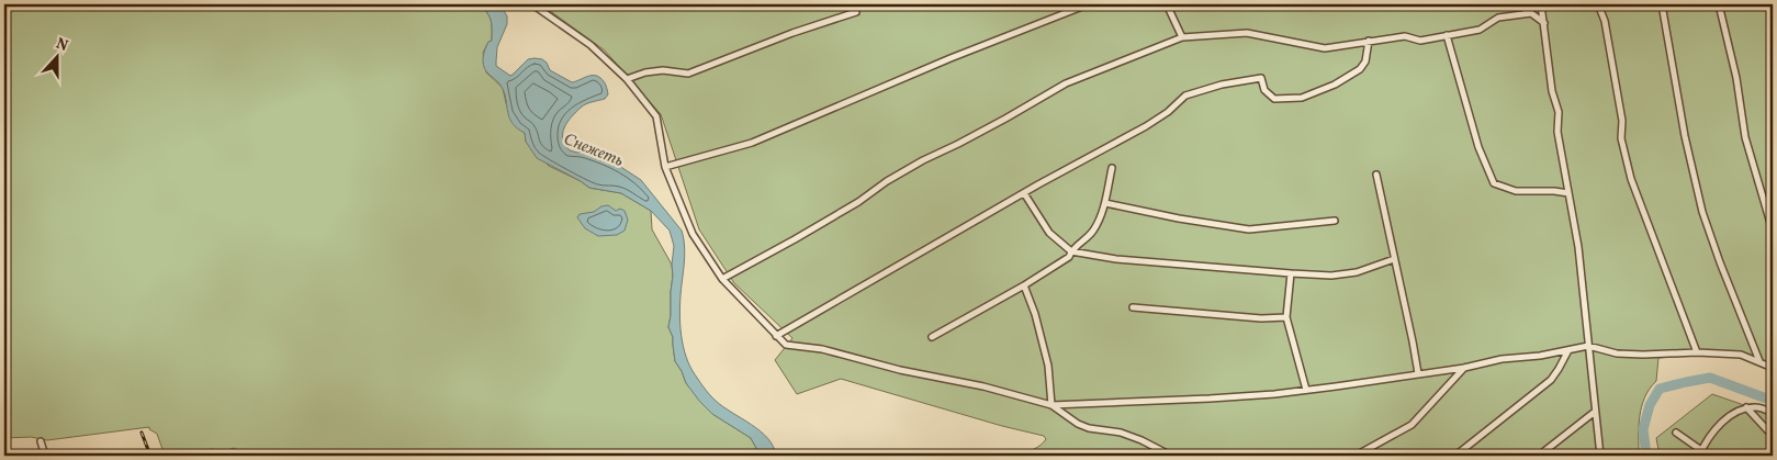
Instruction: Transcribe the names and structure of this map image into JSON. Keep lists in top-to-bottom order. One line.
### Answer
{"water":["Снежеть"],"north":"top"}
